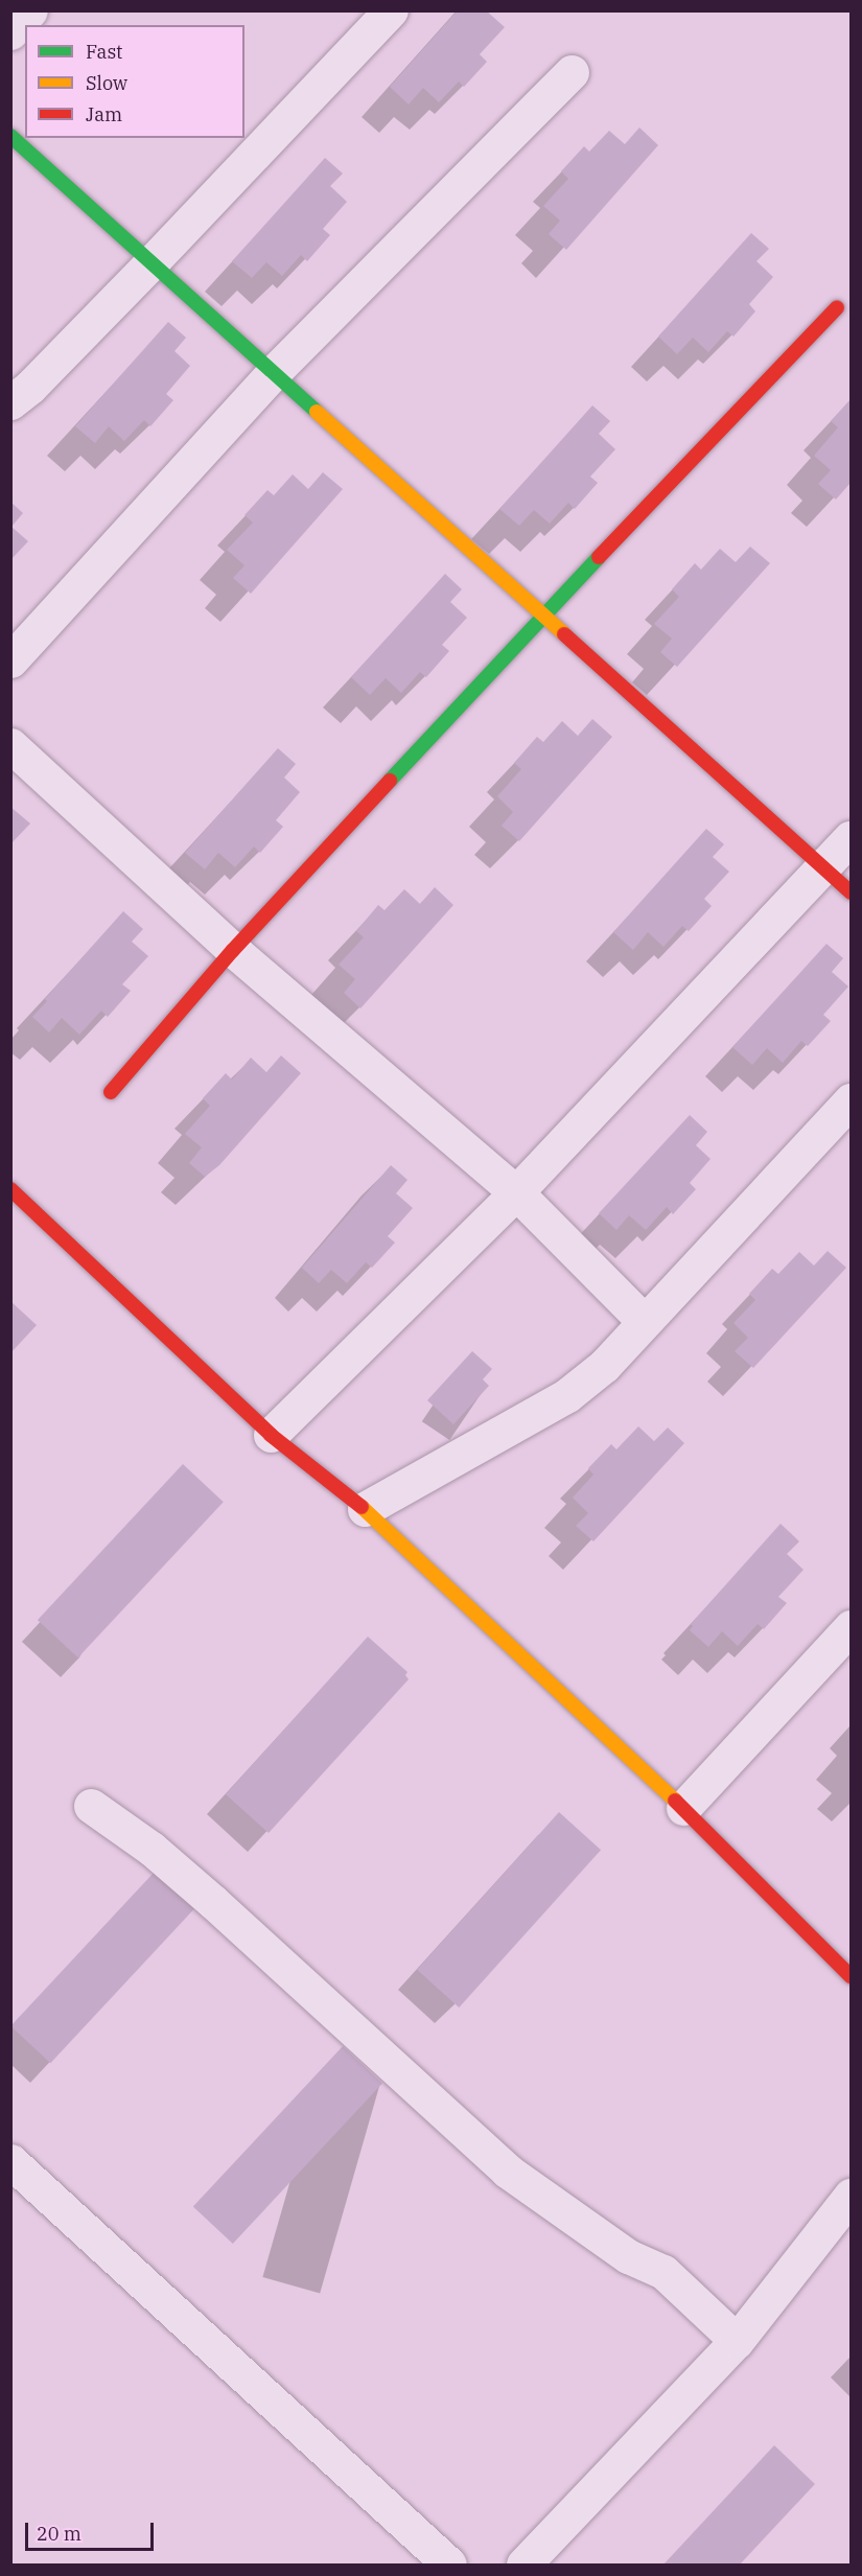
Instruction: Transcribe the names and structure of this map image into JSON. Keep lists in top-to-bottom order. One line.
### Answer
{"legend":["Fast","Slow","Jam"],"scale_bar":"20 m"}
